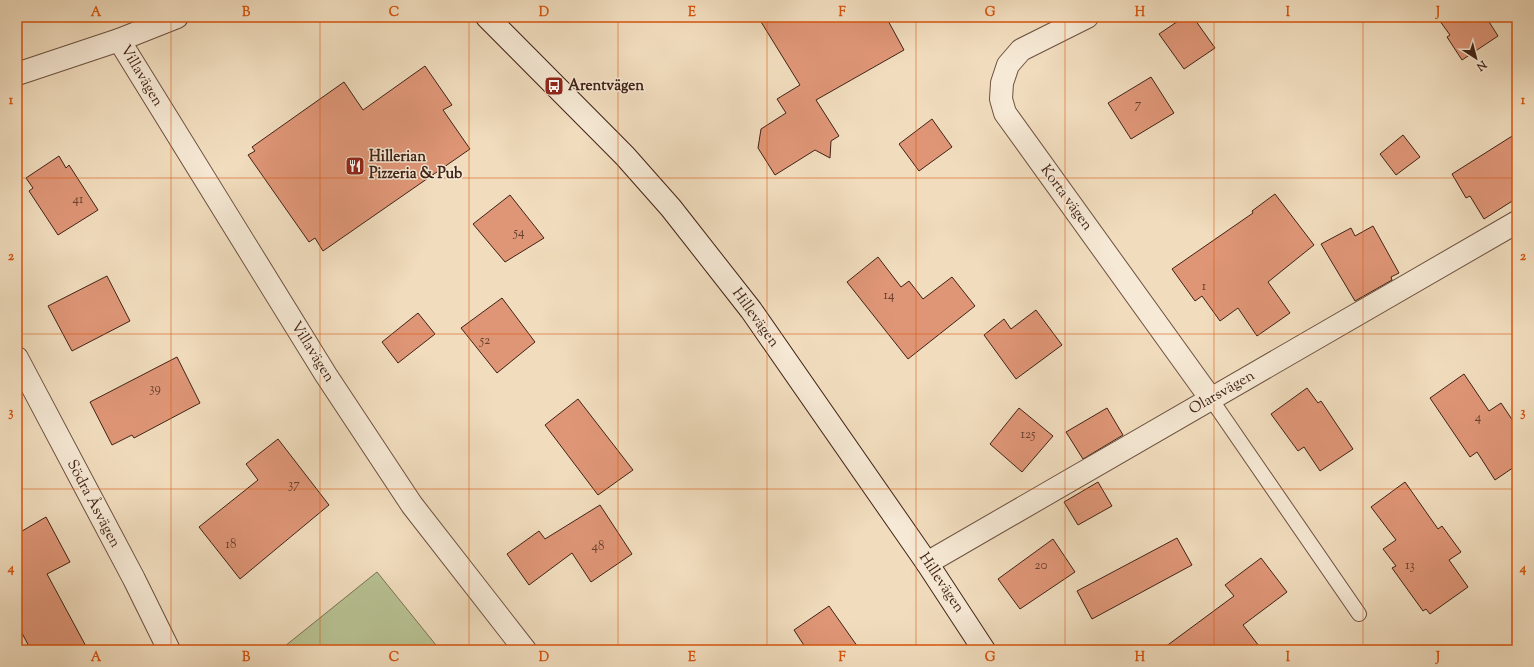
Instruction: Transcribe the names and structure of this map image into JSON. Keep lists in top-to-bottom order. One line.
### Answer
{"streets":{"street":["Villavägen","Korta vägen","Hillevägen","Olarsvägen","Södra Åsvägen"]},"crossings":[["Korta vägen","Olarsvägen"],["Hillevägen","Olarsvägen"]],"places":{"bus stop":["Arentvägen"],"restaurant":["Hillerian Pizzeria & Pub"]},"house_numbers":["7","41","54","1","14","52","39","4","125","37","18","48","20","13"],"north":"bottom right","grid":{"columns":["A","B","C","D","E","F","G","H","I","J"],"rows":["1","2","3","4"]}}
